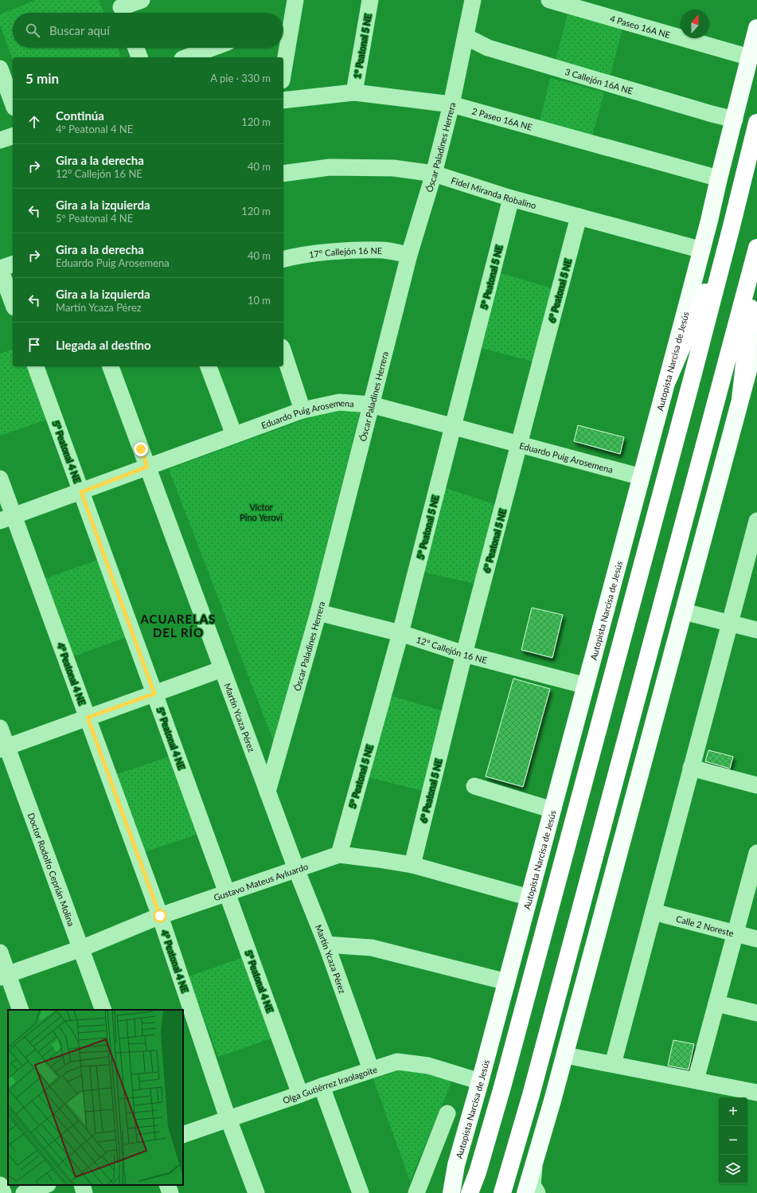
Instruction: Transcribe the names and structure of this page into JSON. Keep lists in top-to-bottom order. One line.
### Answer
{"streets":{"main road":["Autopista Narcisa de Jesús"],"street":["4 Paseo 16A NE","1º Peatonal 5 NE","3 Callejón 16A NE","2 Paseo 16A NE","Óscar Paladines Herrera","Fidel Miranda Robalino","17° Callejón 16 NE","5º Peatonal 5 NE","6º Peatonal 5 NE","Eduardo Puig Arosemena","5º Peatonal 4 NE","12° Callejón 16 NE","4º Peatonal 4 NE","Martín Ycaza Pérez","Doctor Rodolfo Ceprián Molina","Gustavo Mateus Ayluardo","Calle 2 Noreste","Olga Gutiérrez Iraolagoite"]},"crossings":[["4 Paseo 16A NE","Autopista Narcisa de Jesús"],["1º Peatonal 5 NE","2 Paseo 16A NE"],["3 Callejón 16A NE","Óscar Paladines Herrera"],["3 Callejón 16A NE","Autopista Narcisa de Jesús"],["2 Paseo 16A NE","Óscar Paladines Herrera"],["2 Paseo 16A NE","Autopista Narcisa de Jesús"],["Óscar Paladines Herrera","Fidel Miranda Robalino"],["Óscar Paladines Herrera","17° Callejón 16 NE"],["Óscar Paladines Herrera","Eduardo Puig Arosemena"],["Óscar Paladines Herrera","12° Callejón 16 NE"],["Óscar Paladines Herrera","Martín Ycaza Pérez"],["Fidel Miranda Robalino","5º Peatonal 5 NE"],["Fidel Miranda Robalino","6º Peatonal 5 NE"],["Fidel Miranda Robalino","Autopista Narcisa de Jesús"],["5º Peatonal 5 NE","Eduardo Puig Arosemena"],["5º Peatonal 5 NE","12° Callejón 16 NE"],["5º Peatonal 5 NE","Gustavo Mateus Ayluardo"],["6º Peatonal 5 NE","Eduardo Puig Arosemena"],["6º Peatonal 5 NE","12° Callejón 16 NE"],["6º Peatonal 5 NE","Gustavo Mateus Ayluardo"],["Autopista Narcisa de Jesús","Eduardo Puig Arosemena"],["Autopista Narcisa de Jesús","12° Callejón 16 NE"],["Autopista Narcisa de Jesús","Gustavo Mateus Ayluardo"],["Autopista Narcisa de Jesús","Olga Gutiérrez Iraolagoite"],["Eduardo Puig Arosemena","5º Peatonal 4 NE"],["Eduardo Puig Arosemena","4º Peatonal 4 NE"],["Eduardo Puig Arosemena","Martín Ycaza Pérez"],["5º Peatonal 4 NE","Gustavo Mateus Ayluardo"],["5º Peatonal 4 NE","Olga Gutiérrez Iraolagoite"],["4º Peatonal 4 NE","Gustavo Mateus Ayluardo"],["4º Peatonal 4 NE","Olga Gutiérrez Iraolagoite"],["Martín Ycaza Pérez","Gustavo Mateus Ayluardo"],["Martín Ycaza Pérez","Olga Gutiérrez Iraolagoite"],["Doctor Rodolfo Ceprián Molina","Gustavo Mateus Ayluardo"]],"districts":["ACUARELAS DEL RÍO"],"parks":["Víctor Pino Yerovi"],"north":"top","page":{"search":"Buscar aquí","heading":["5 min","A pie · 330 m"],"list":[["Continúa","4º Peatonal 4 NE","120 m"],["Gira a la derecha","12° Callejón 16 NE","40 m"],["Gira a la izquierda","5º Peatonal 4 NE","120 m"],["Gira a la derecha","Eduardo Puig Arosemena","40 m"],["Gira a la izquierda","Martín Ycaza Pérez","10 m"],"Llegada al destino"],"map_buttons":["+","−"]}}
